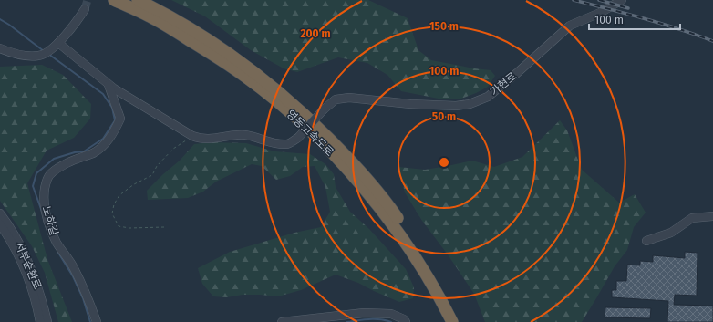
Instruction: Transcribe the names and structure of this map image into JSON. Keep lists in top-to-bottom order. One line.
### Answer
{"streets":{"highway":["영동고속도로"],"street":["가현로","노하길","서부순환로"]},"scale_bar":"100 m","rings":["150 m","200 m","100 m","50 m"]}
